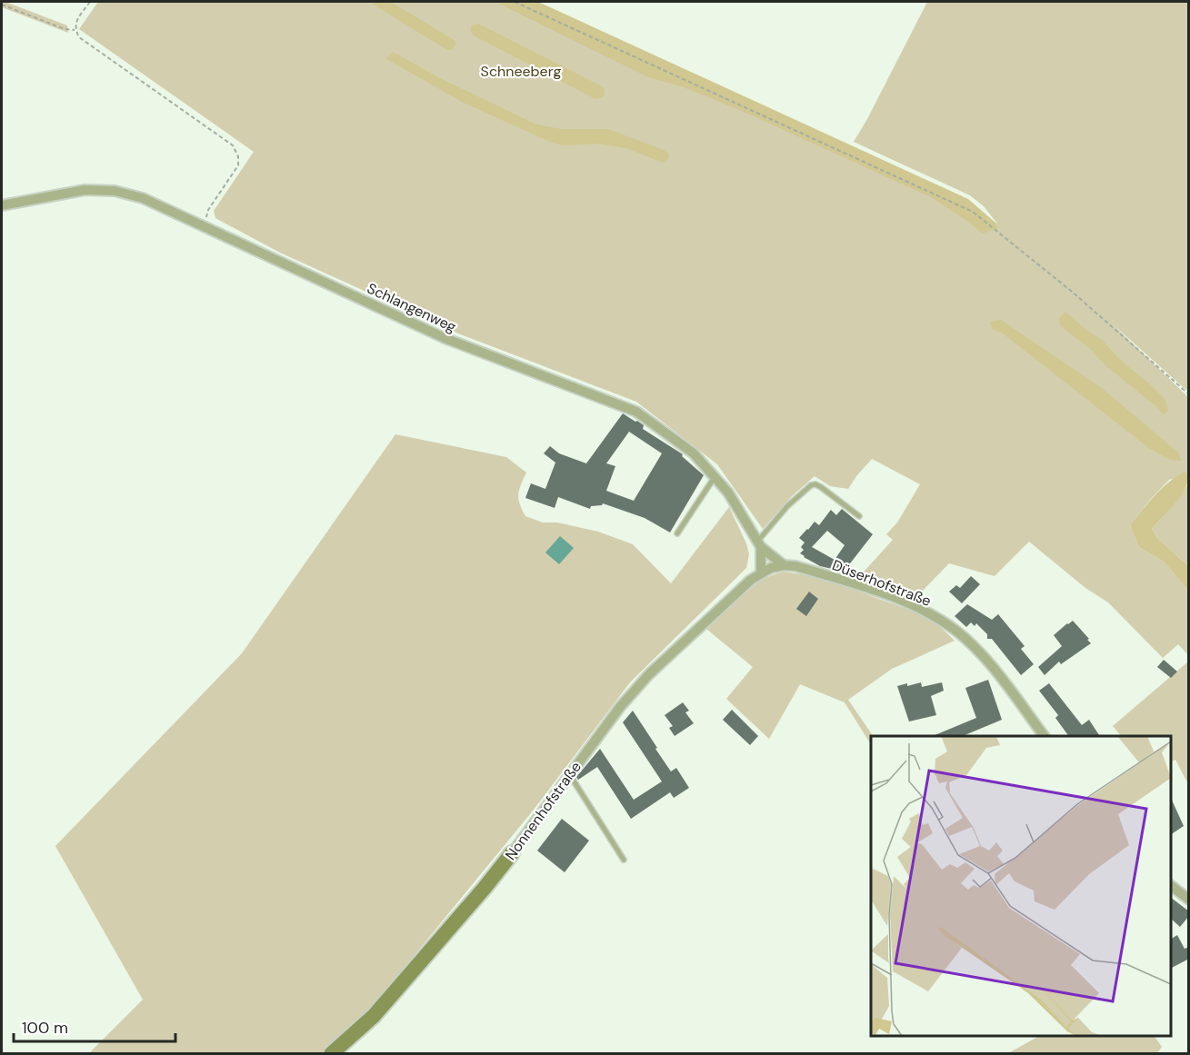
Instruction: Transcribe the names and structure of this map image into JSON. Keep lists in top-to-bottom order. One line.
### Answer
{"streets":{"street":["Schlangenweg","Düserhofstraße","Nonnenhofstraße"]},"crossings":[["Schlangenweg","Düserhofstraße"],["Düserhofstraße","Nonnenhofstraße"]],"parks":["Schneeberg"],"scale_bar":"100 m"}
